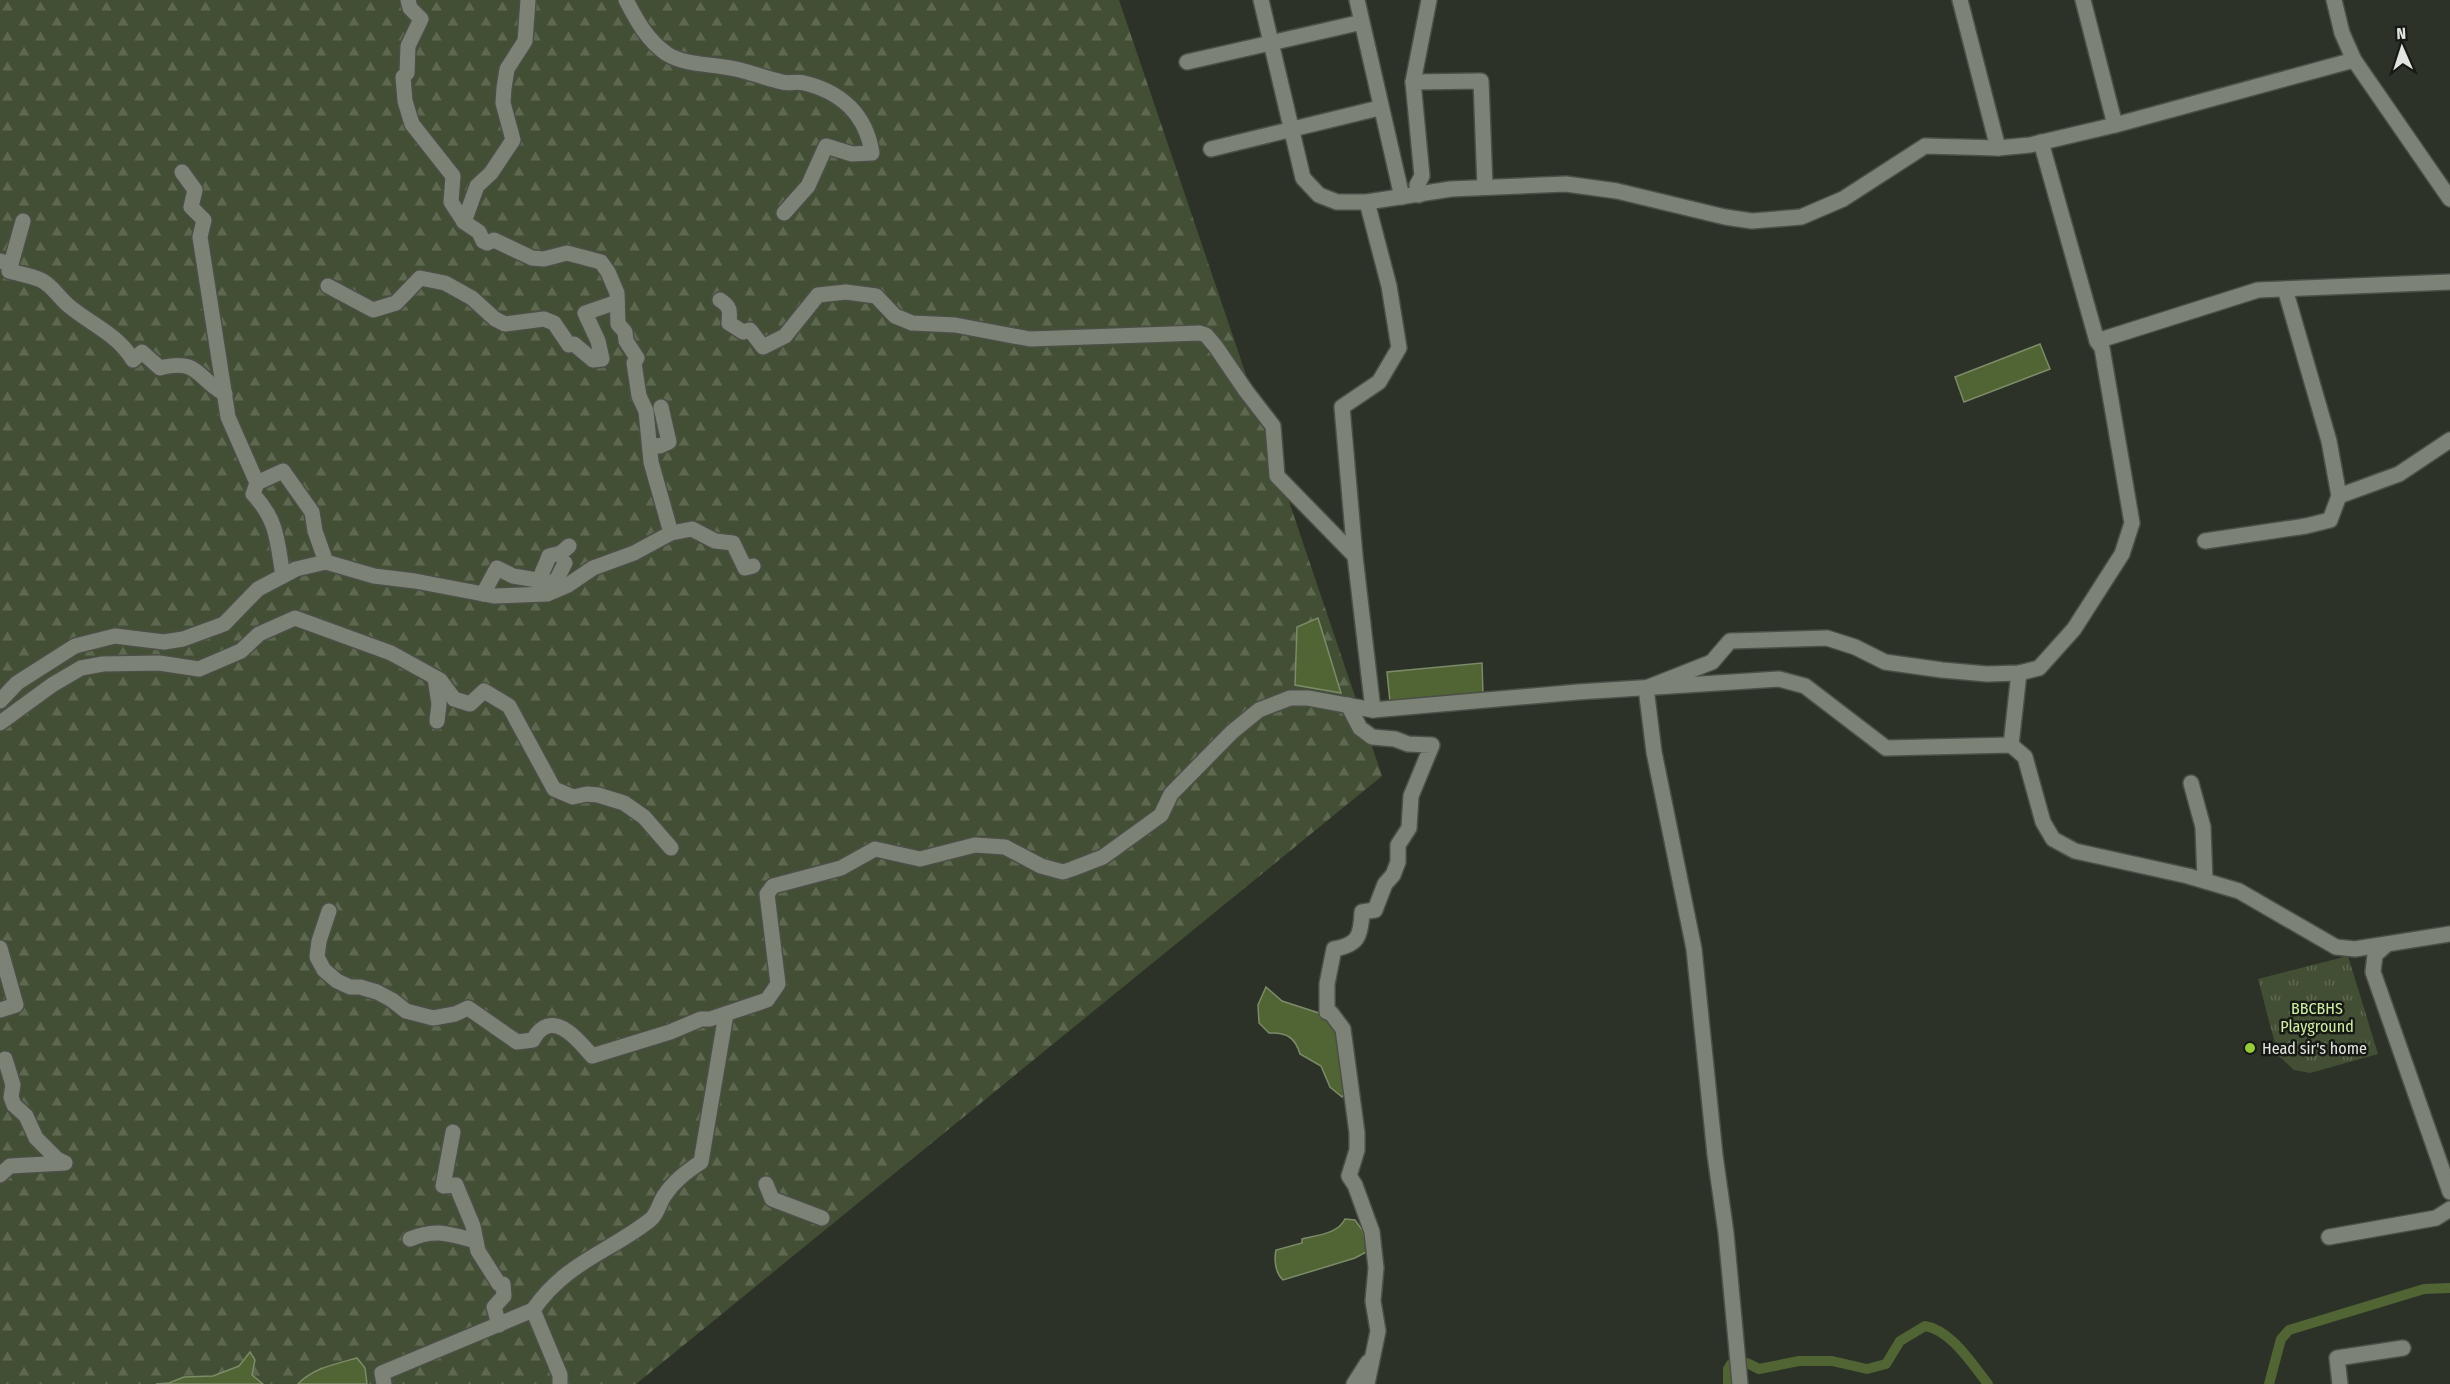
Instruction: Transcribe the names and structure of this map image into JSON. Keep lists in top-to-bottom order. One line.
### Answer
{"parks":["BBCBHS Playground"],"places":["Head sir's home"],"north":"top"}
